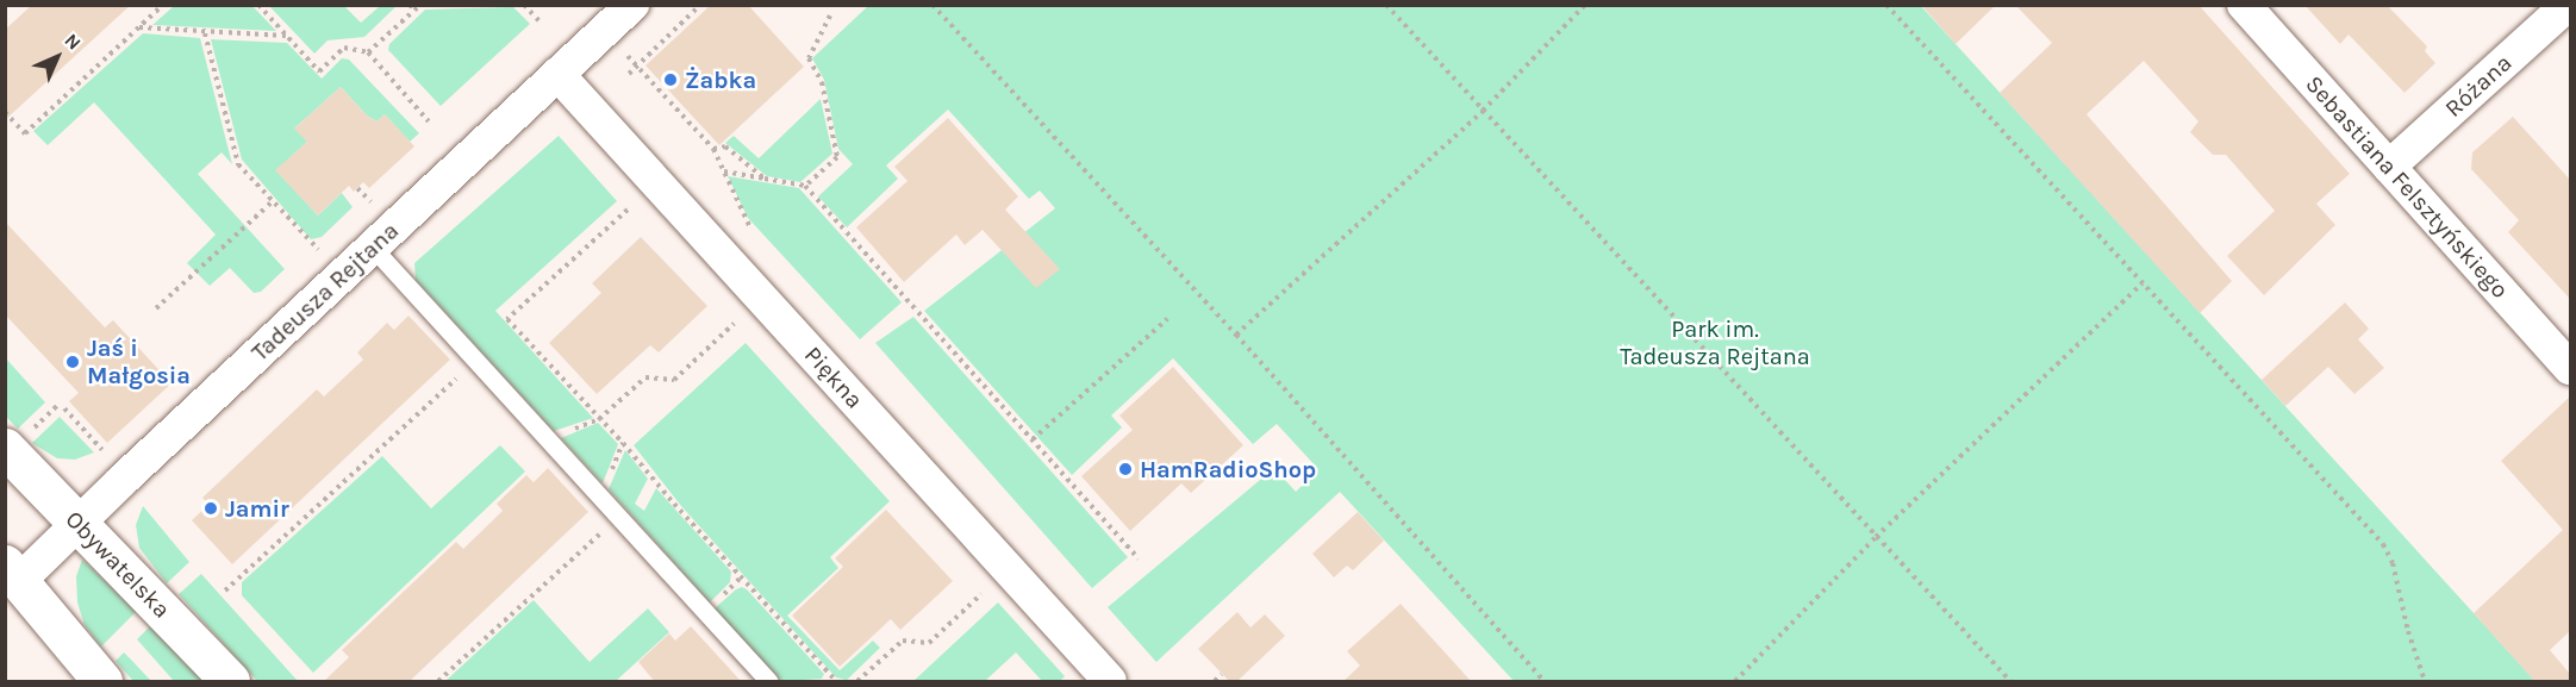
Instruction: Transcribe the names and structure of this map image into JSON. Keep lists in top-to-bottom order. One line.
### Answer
{"streets":{"main road":["Obywatelska"],"street":["Różana","Sebastiana Felsztyńskiego","Tadeusza Rejtana","Piękna"]},"crossings":[["Różana","Sebastiana Felsztyńskiego"],["Tadeusza Rejtana","Piękna"],["Tadeusza Rejtana","Obywatelska"]],"parks":["Park im. Tadeusza Rejtana"],"places":["Żabka","Jaś i Małgosia","HamRadioShop","Jamir"],"north":"top right"}
